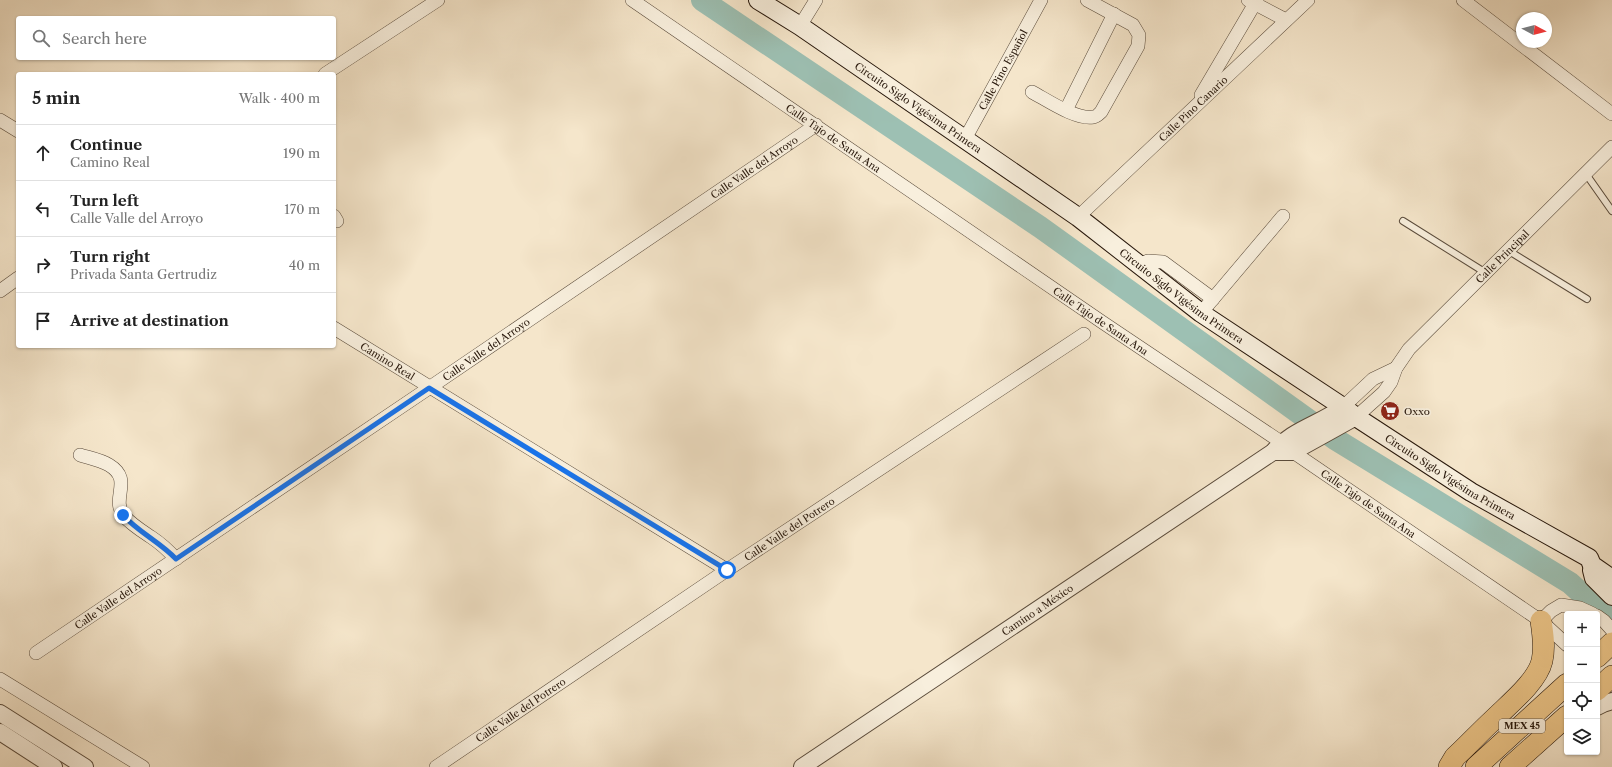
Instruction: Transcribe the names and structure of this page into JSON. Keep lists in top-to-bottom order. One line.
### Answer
{"streets":{"highway":["MEX 45"],"main road":["Circuito Siglo Vigésima Primera"],"street":["Calle Pino Español","Calle Pino Canario","Calle Tajo de Santa Ana","Calle Valle del Arroyo","Calle Principal","Camino Real","Calle Valle del Potrero","Camino a México"]},"crossings":[["Calle Pino Español","Circuito Siglo Vigésima Primera"],["Circuito Siglo Vigésima Primera","Calle Pino Canario"],["Circuito Siglo Vigésima Primera","Calle Principal"],["Calle Tajo de Santa Ana","Calle Valle del Arroyo"],["Calle Tajo de Santa Ana","Calle Principal"],["Calle Tajo de Santa Ana","Camino a México"],["Calle Valle del Arroyo","Camino Real"],["Calle Principal","Camino a México"],["Camino Real","Calle Valle del Potrero"]],"places":{"supermarket":["Oxxo"]},"north":"right","page":{"search":"Search here","heading":["5 min","Walk · 400 m"],"list":[["Continue","Camino Real","190 m"],["Turn left","Calle Valle del Arroyo","170 m"],["Turn right","Privada Santa Gertrudiz","40 m"],"Arrive at destination"],"map_buttons":["+","−"]}}
